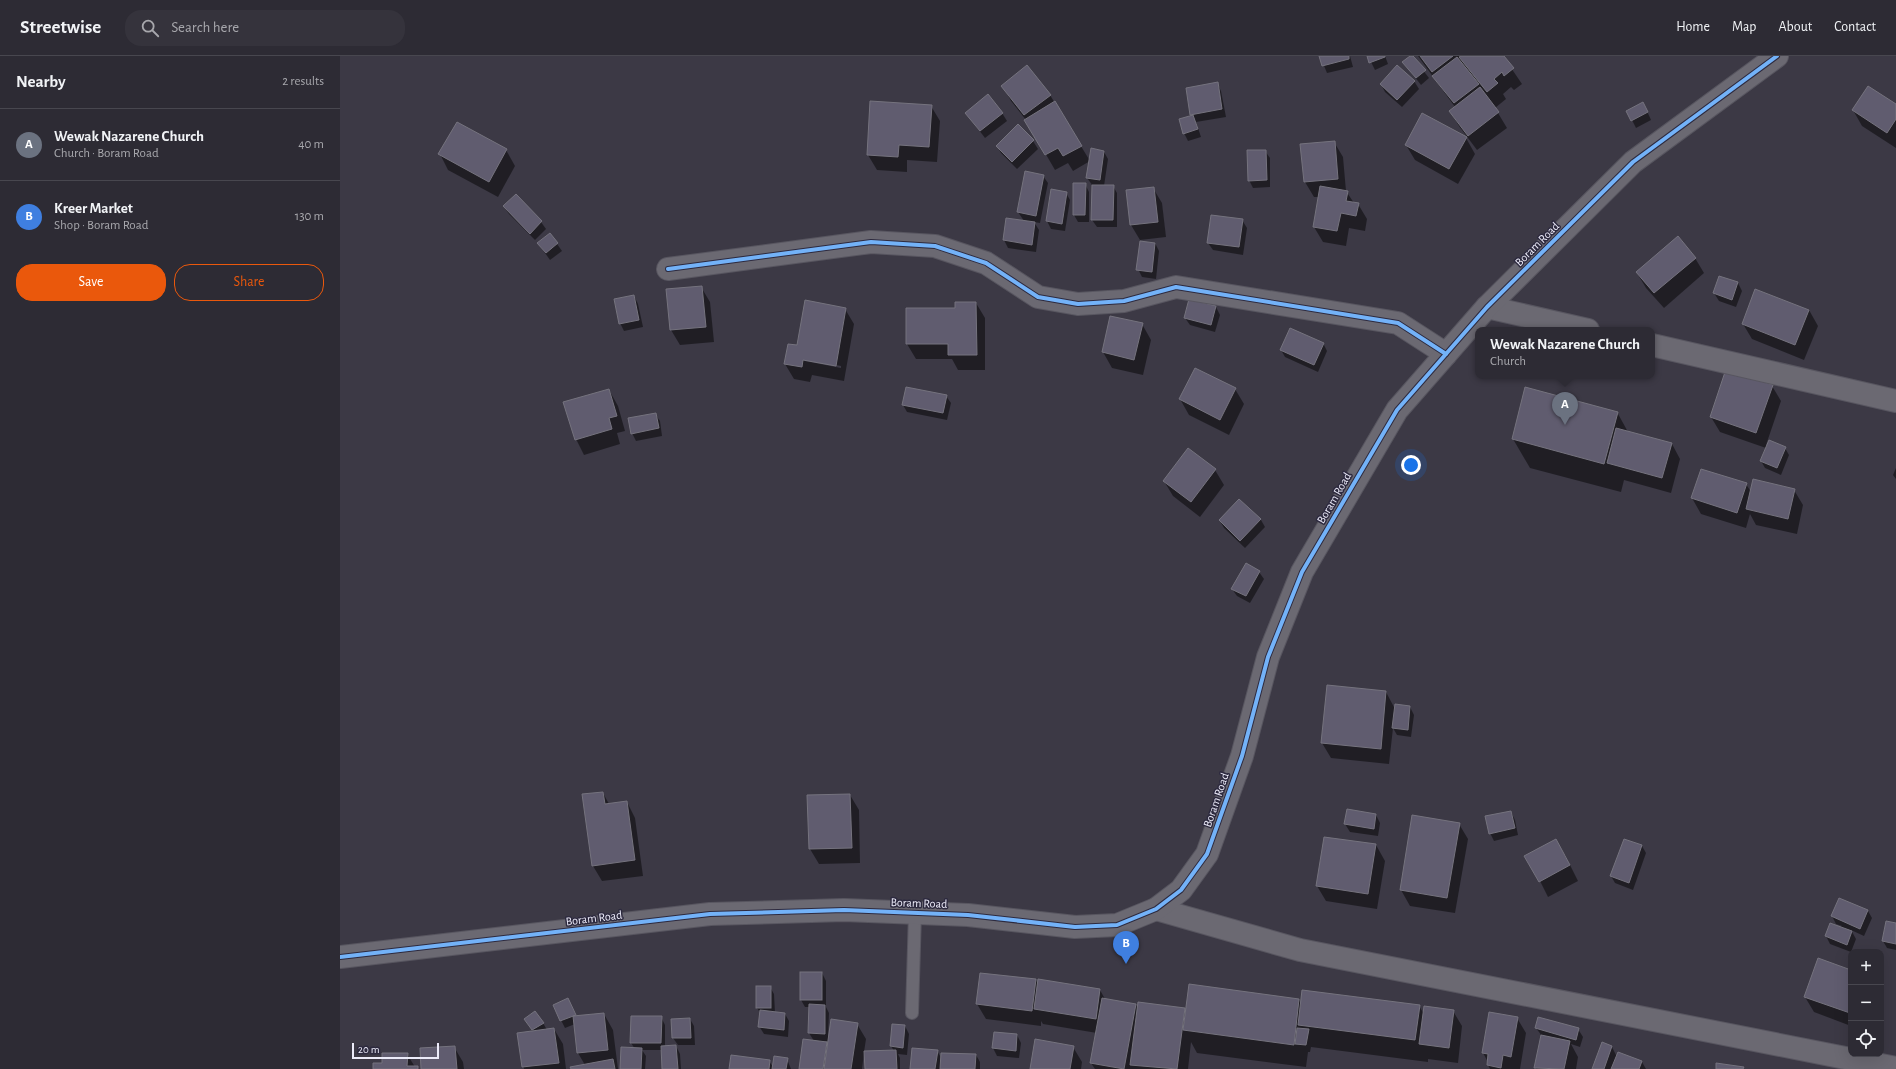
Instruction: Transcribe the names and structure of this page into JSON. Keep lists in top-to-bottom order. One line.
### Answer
{"streets":{"street":["Boram Road"]},"scale_bar":"20 m","page":{"header":"Streetwise","search":"Search here","nav":["Home","Map","About","Contact"],"heading":["Nearby","2 results"],"list":[{"mark":"A","name":"Wewak Nazarene Church","note":"Church · Boram Road","value":"40 m"},{"mark":"B","name":"Kreer Market","note":"Shop · Boram Road","value":"130 m"}],"buttons":["Save","Share"],"popup":["Wewak Nazarene Church","Church"],"pins":["A","B"],"map_buttons":["+","−"],"scale":"20 m"}}
